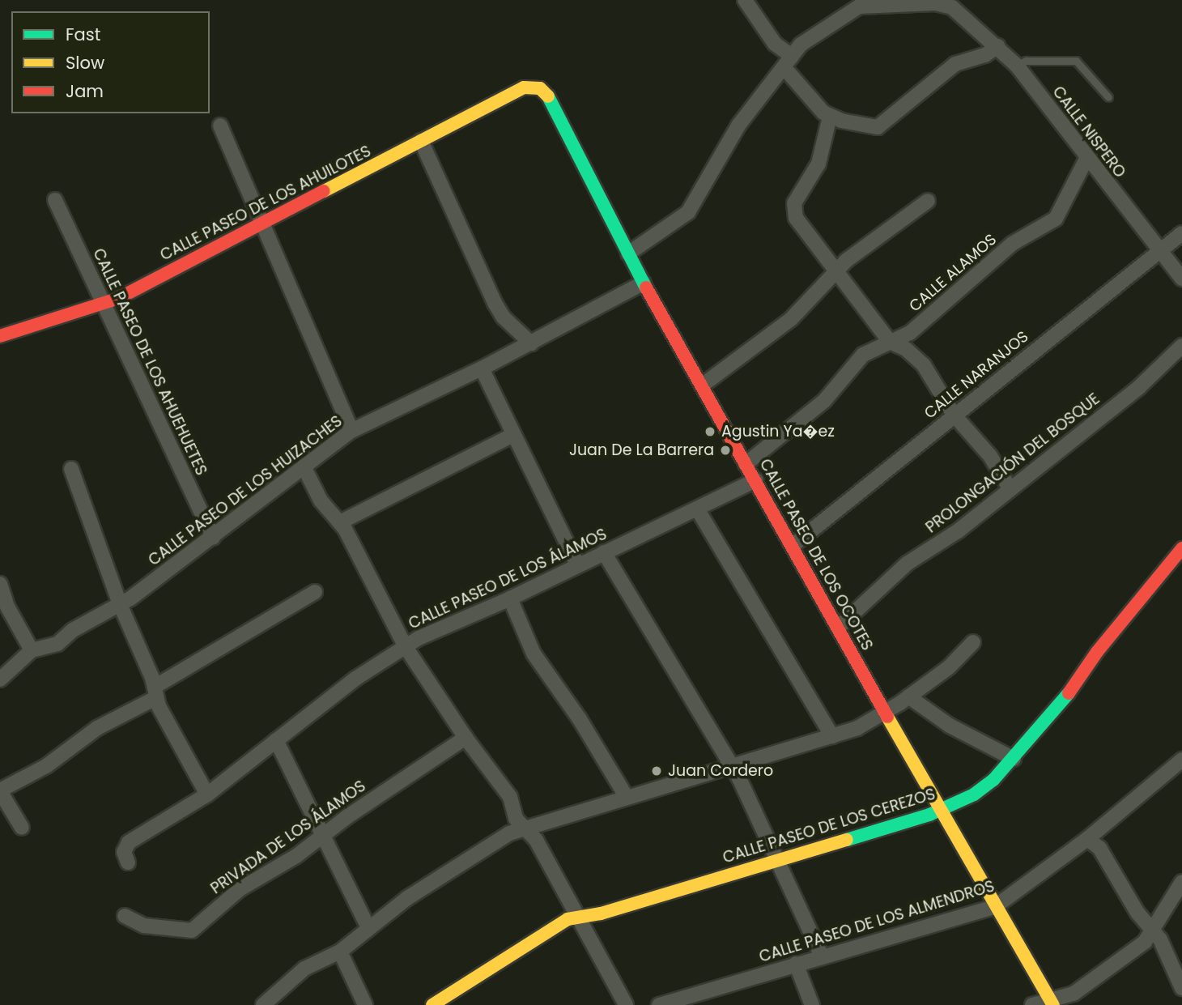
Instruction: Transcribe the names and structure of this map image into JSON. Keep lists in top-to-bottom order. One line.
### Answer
{"streets":{"street":["CALLE NISPERO","CALLE PASEO DE LOS AHUILOTES","CALLE ALAMOS","CALLE PASEO DE LOS AHUEHUETES","CALLE NARANJOS","PROLONGACIÓN DEL BOSQUE","CALLE PASEO DE LOS HUIZACHES","CALLE PASEO DE LOS OCOTES","CALLE PASEO DE LOS ÁLAMOS","CALLE PASEO DE LOS CEREZOS","PRIVADA DE LOS ÁLAMOS","CALLE PASEO DE LOS ALMENDROS"]},"crossings":[["CALLE NISPERO","CALLE ALAMOS"],["CALLE NISPERO","CALLE NARANJOS"],["CALLE PASEO DE LOS AHUILOTES","CALLE PASEO DE LOS AHUEHUETES"],["CALLE PASEO DE LOS AHUILOTES","CALLE PASEO DE LOS OCOTES"],["CALLE ALAMOS","CALLE PASEO DE LOS OCOTES"],["CALLE PASEO DE LOS AHUEHUETES","CALLE PASEO DE LOS HUIZACHES"],["CALLE NARANJOS","CALLE PASEO DE LOS OCOTES"],["PROLONGACIÓN DEL BOSQUE","CALLE PASEO DE LOS OCOTES"],["CALLE PASEO DE LOS HUIZACHES","CALLE PASEO DE LOS OCOTES"],["CALLE PASEO DE LOS OCOTES","CALLE PASEO DE LOS ÁLAMOS"],["CALLE PASEO DE LOS OCOTES","CALLE PASEO DE LOS CEREZOS"],["CALLE PASEO DE LOS OCOTES","CALLE PASEO DE LOS ALMENDROS"]],"places":["Agustin Ya�ez","Juan De La Barrera","Juan Cordero"],"legend":["Fast","Slow","Jam"]}
